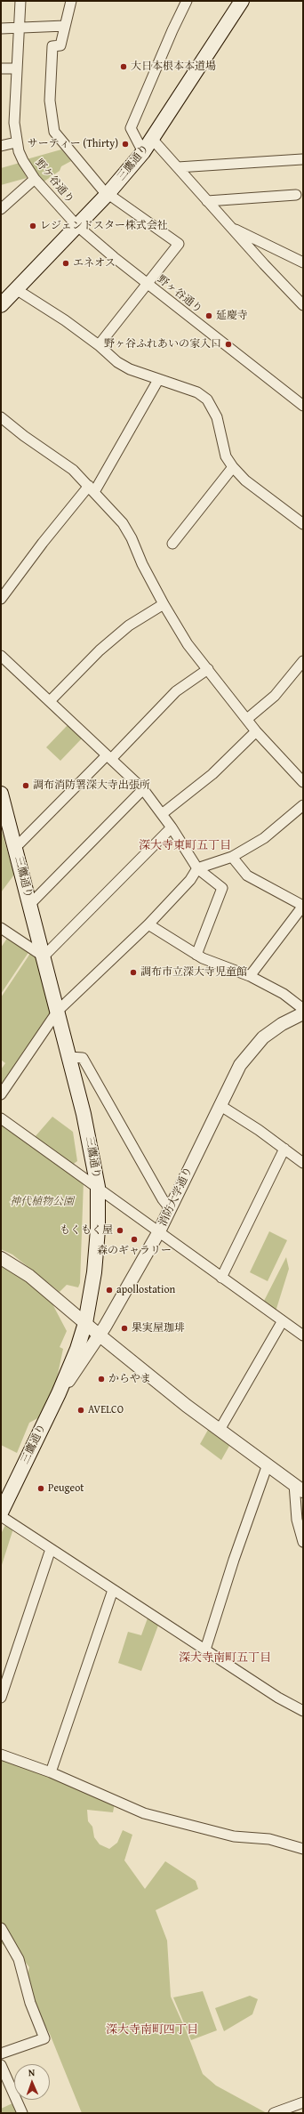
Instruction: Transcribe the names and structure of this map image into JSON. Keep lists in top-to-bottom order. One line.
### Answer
{"streets":{"main road":["三鷹通り"],"street":["野ケ谷通り","野ヶ谷通り","消防大学通り"]},"crossings":[["三鷹通り","野ケ谷通り"],["三鷹通り","野ヶ谷通り"],["三鷹通り","消防大学通り"],["野ケ谷通り","野ヶ谷通り"]],"districts":["深大寺東町五丁目","深大寺南町五丁目","深大寺南町四丁目"],"parks":["神代植物公園"],"places":["大日本根本本道場","サーティー (Thirty)","レジェンドスター株式会社","エネオス","延慶寺","野ヶ谷ふれあいの家入口","調布消防署深大寺出張所","調布市立深大寺児童館","もくもく屋","森のギャラリー","apollostation","果実屋珈琲","からやま","AVELCO","Peugeot"],"north":"top"}
